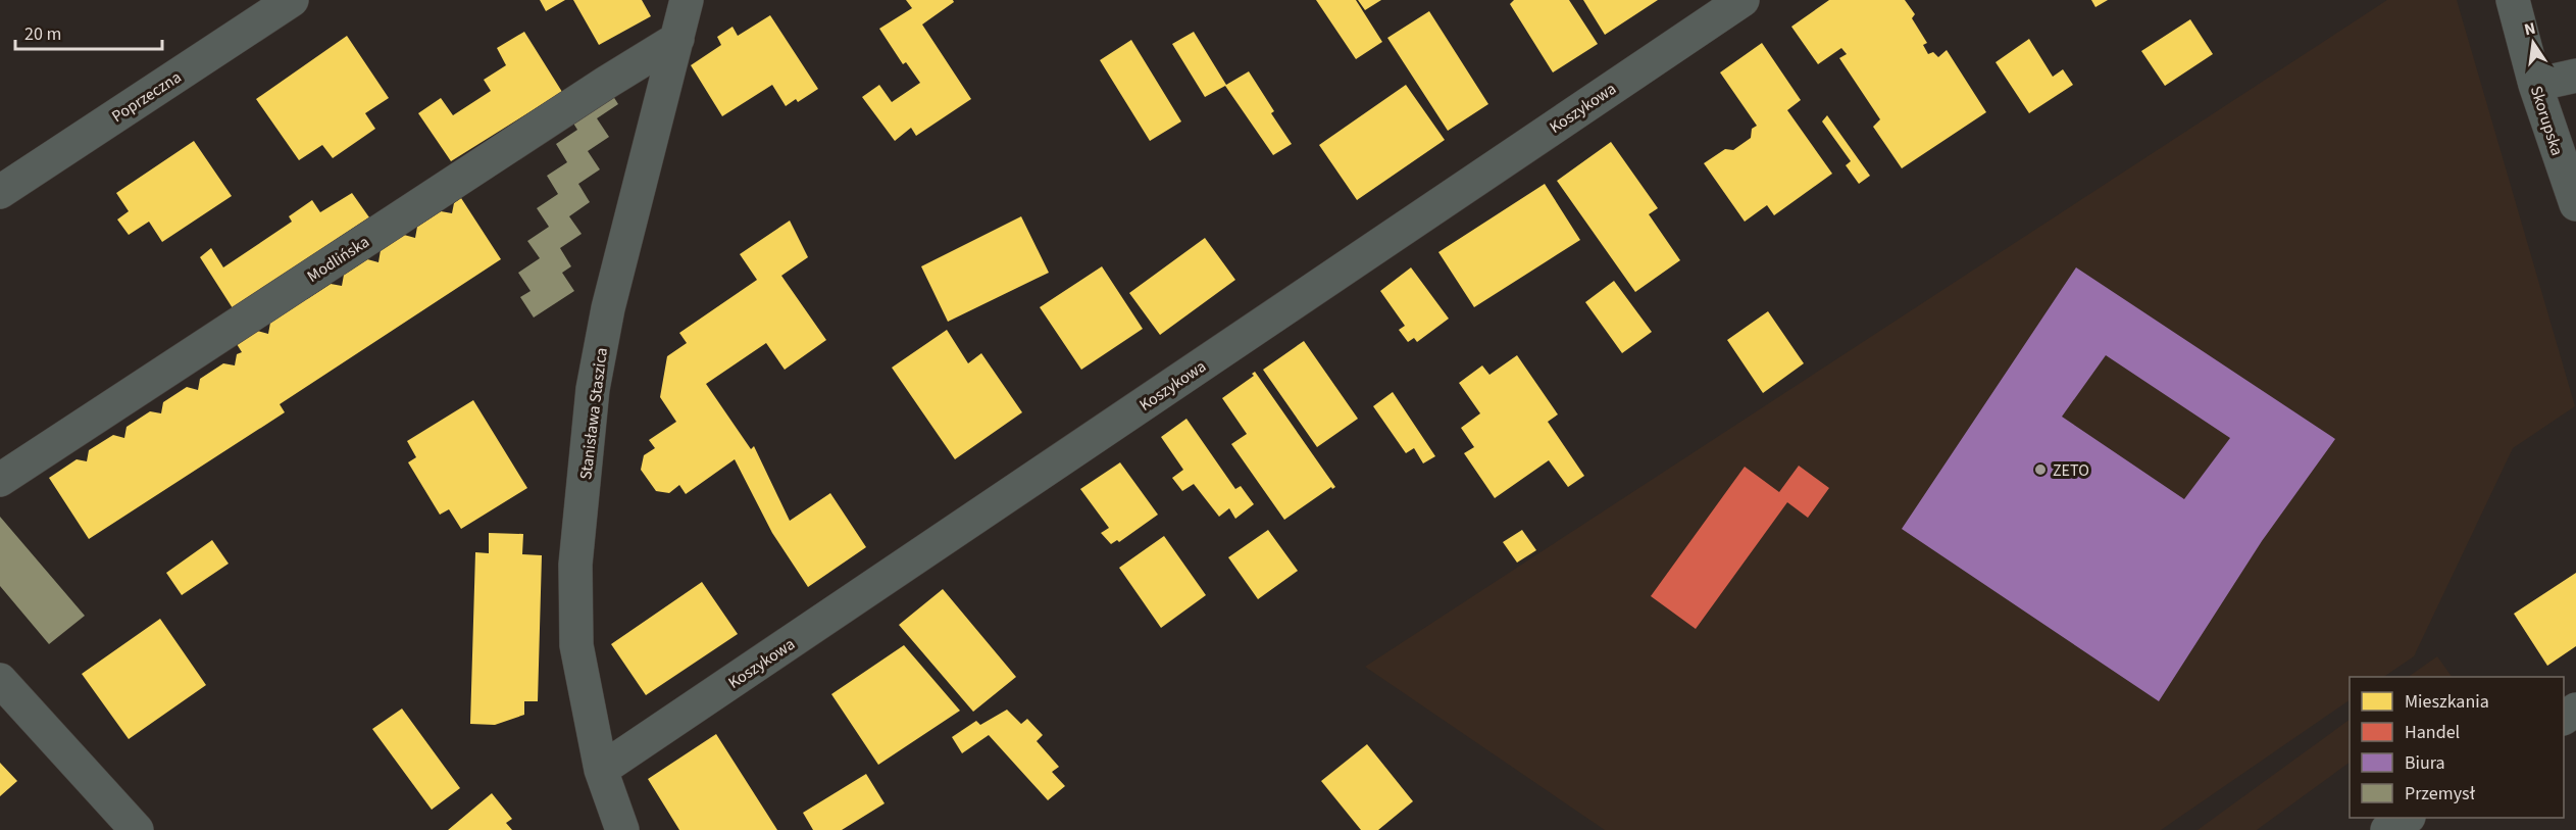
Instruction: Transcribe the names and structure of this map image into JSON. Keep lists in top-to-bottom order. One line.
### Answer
{"streets":{"street":["Poprzeczna","Koszykowa","Skorupska","Modlińska","Stanisława Staszica"]},"crossings":[["Koszykowa","Stanisława Staszica"],["Modlińska","Stanisława Staszica"]],"places":["ZETO"],"legend":["Mieszkania","Handel","Biura","Przemysł"],"scale_bar":"20 m","north":"top"}
